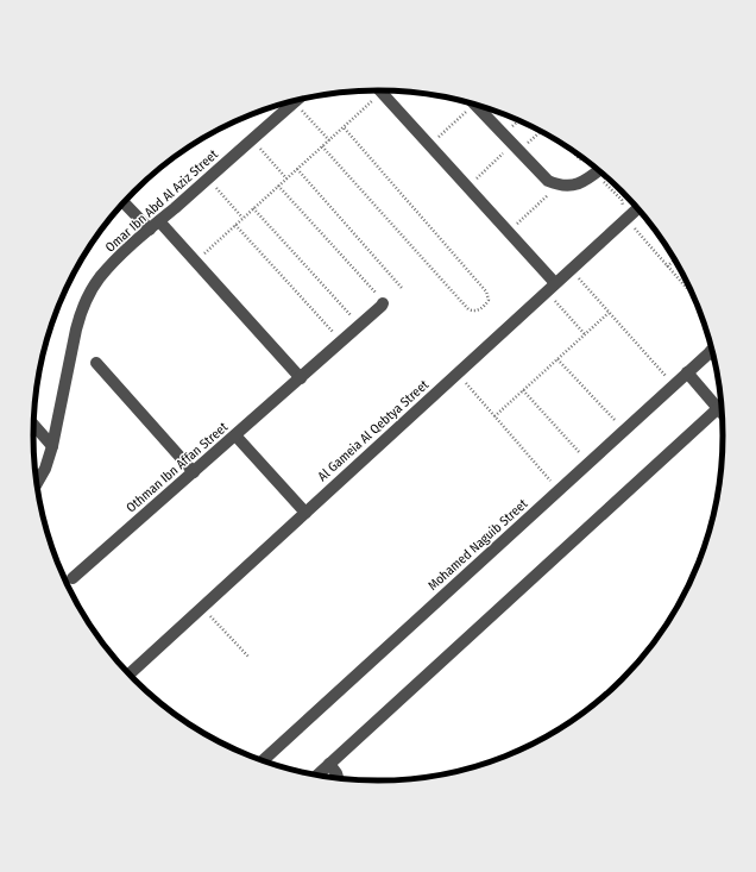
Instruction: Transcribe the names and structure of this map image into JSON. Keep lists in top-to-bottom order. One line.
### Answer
{"streets":{"street":["Omar Ibn Abd Al Aziz Street","Al Gameia Al Qebtya Street","Othman Ibn Affan Street","Mohamed Naguib Street"]}}
